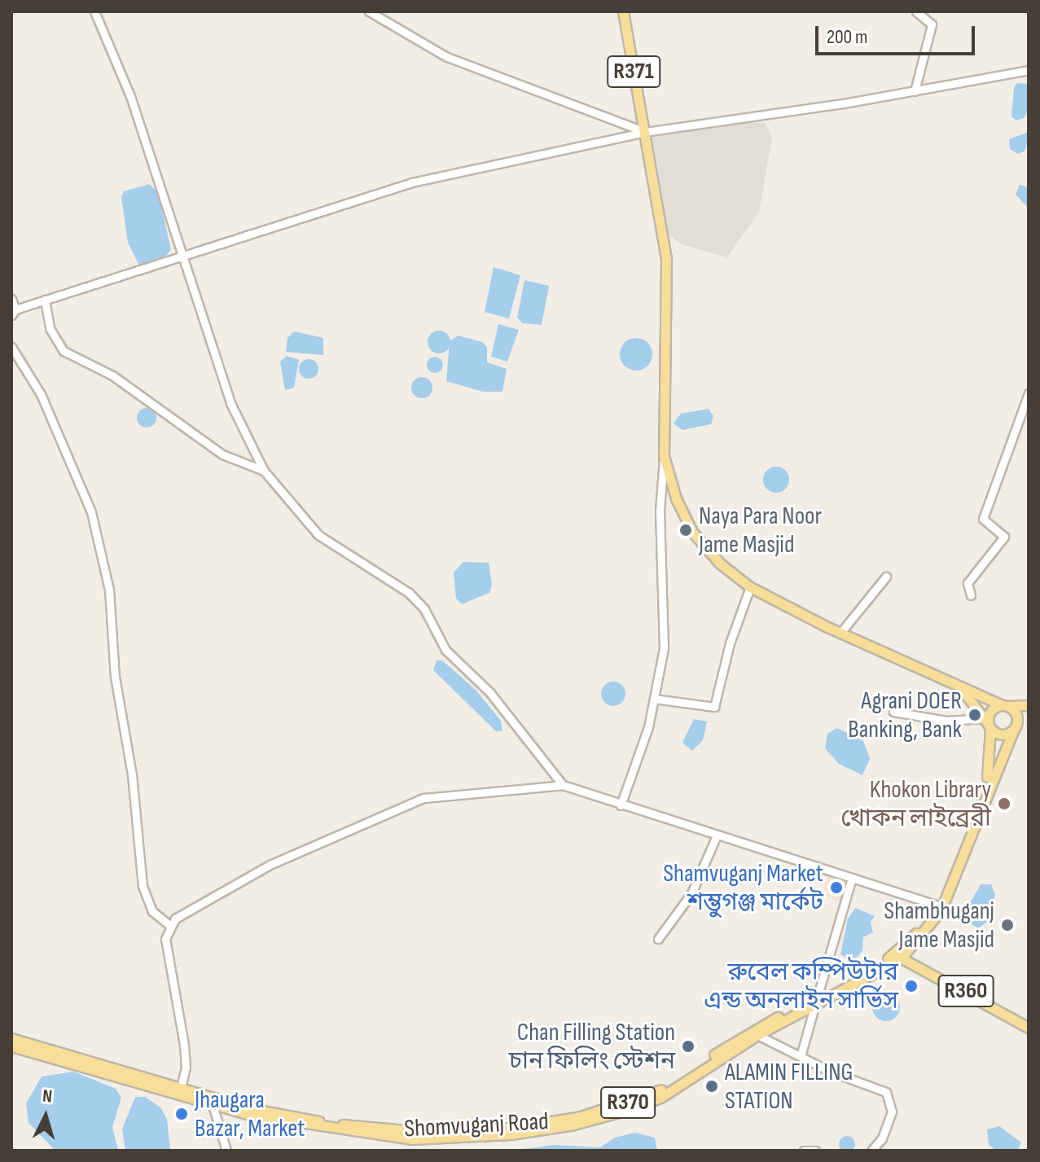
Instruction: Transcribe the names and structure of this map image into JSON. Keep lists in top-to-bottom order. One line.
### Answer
{"streets":{"main road":["R371","R360","R370","Shomvuganj Road"]},"crossings":[["R371","R370"],["R371","Shomvuganj Road"],["R360","Shomvuganj Road"],["R370","Shomvuganj Road"]],"places":["Naya Para Noor Jame Masjid","Agrani DOER Banking, Bank","Khokon Library খোকন লাইব্রেরী","Shamvuganj Market শম্ভুগঞ্জ মার্কেট","Shambhuganj Jame Masjid","রুবেল কম্পিউটার এন্ড অনলাইন সার্ভিস","Chan Filling Station চান ফিলিং স্টেশন","ALAMIN FILLING STATION","Jhaugara Bazar, Market"],"scale_bar":"200 m","north":"top"}
